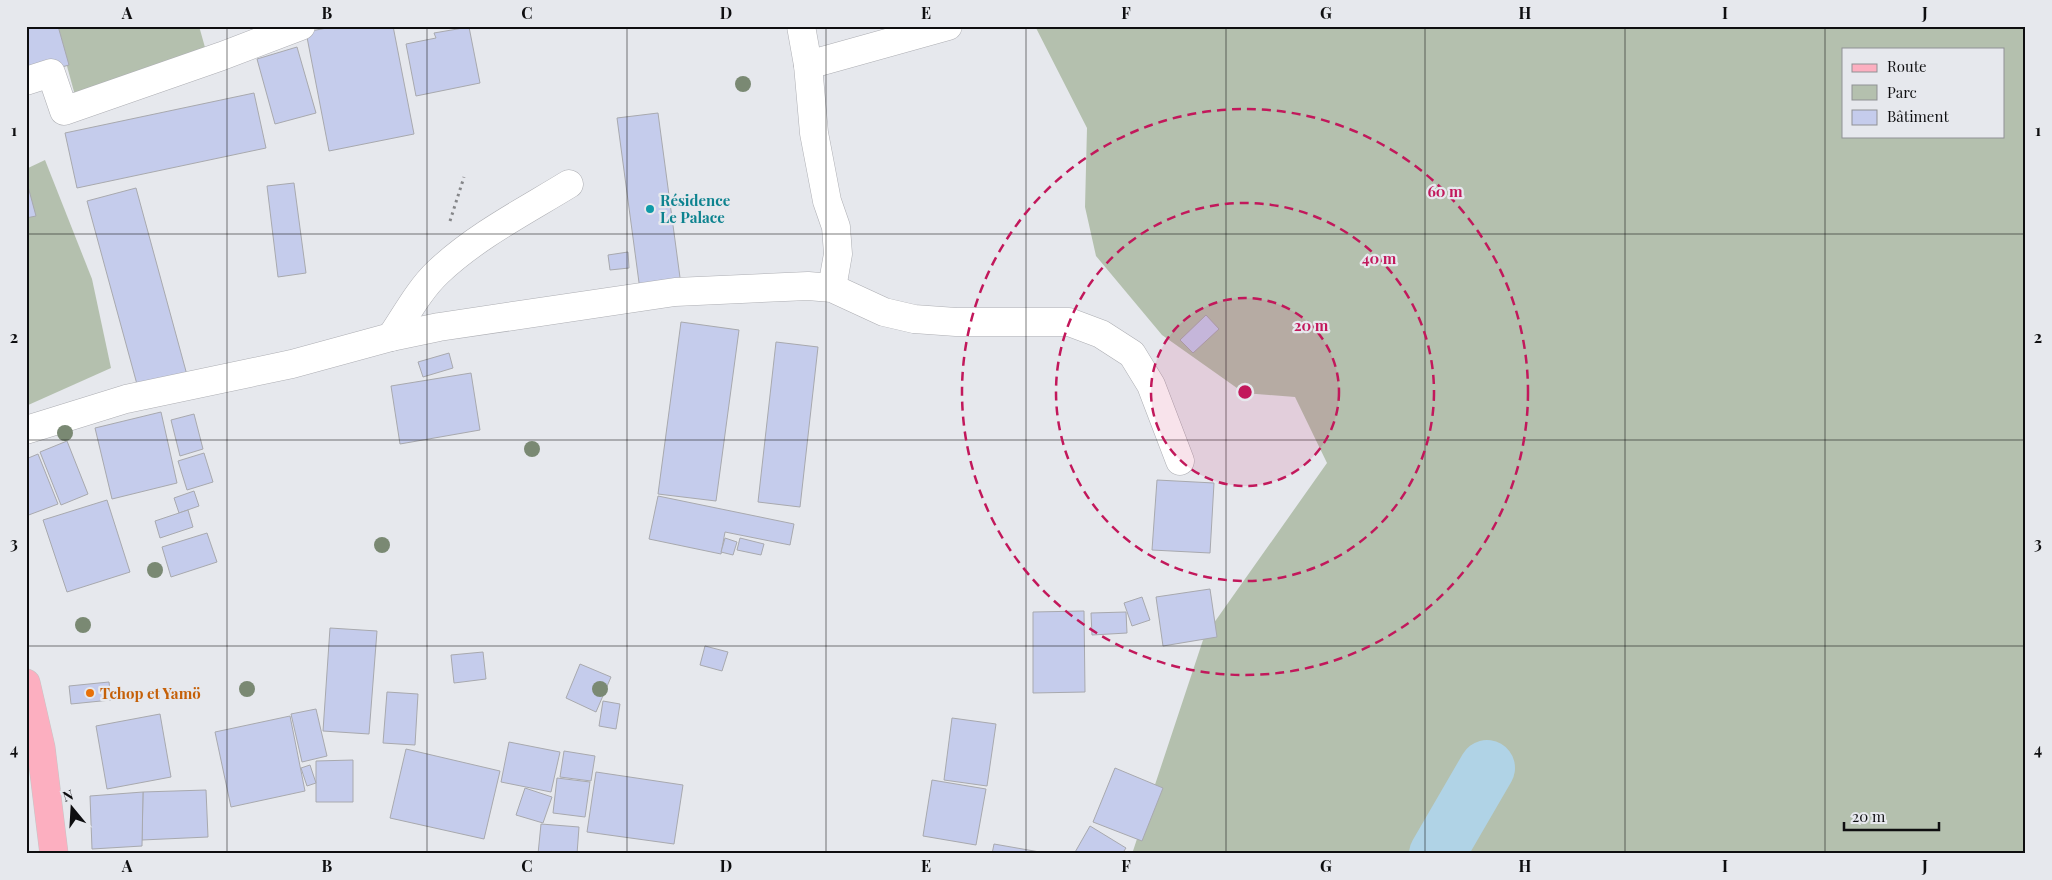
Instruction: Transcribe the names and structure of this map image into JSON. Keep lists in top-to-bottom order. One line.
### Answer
{"places":["Résidence Le Palace","Tchop et Yamö"],"legend":["Route","Parc","Bâtiment"],"scale_bar":"20 m","north":"top","grid":{"columns":["A","B","C","D","E","F","G","H","I","J"],"rows":["1","2","3","4"]},"rings":["60 m","40 m","20 m"]}
